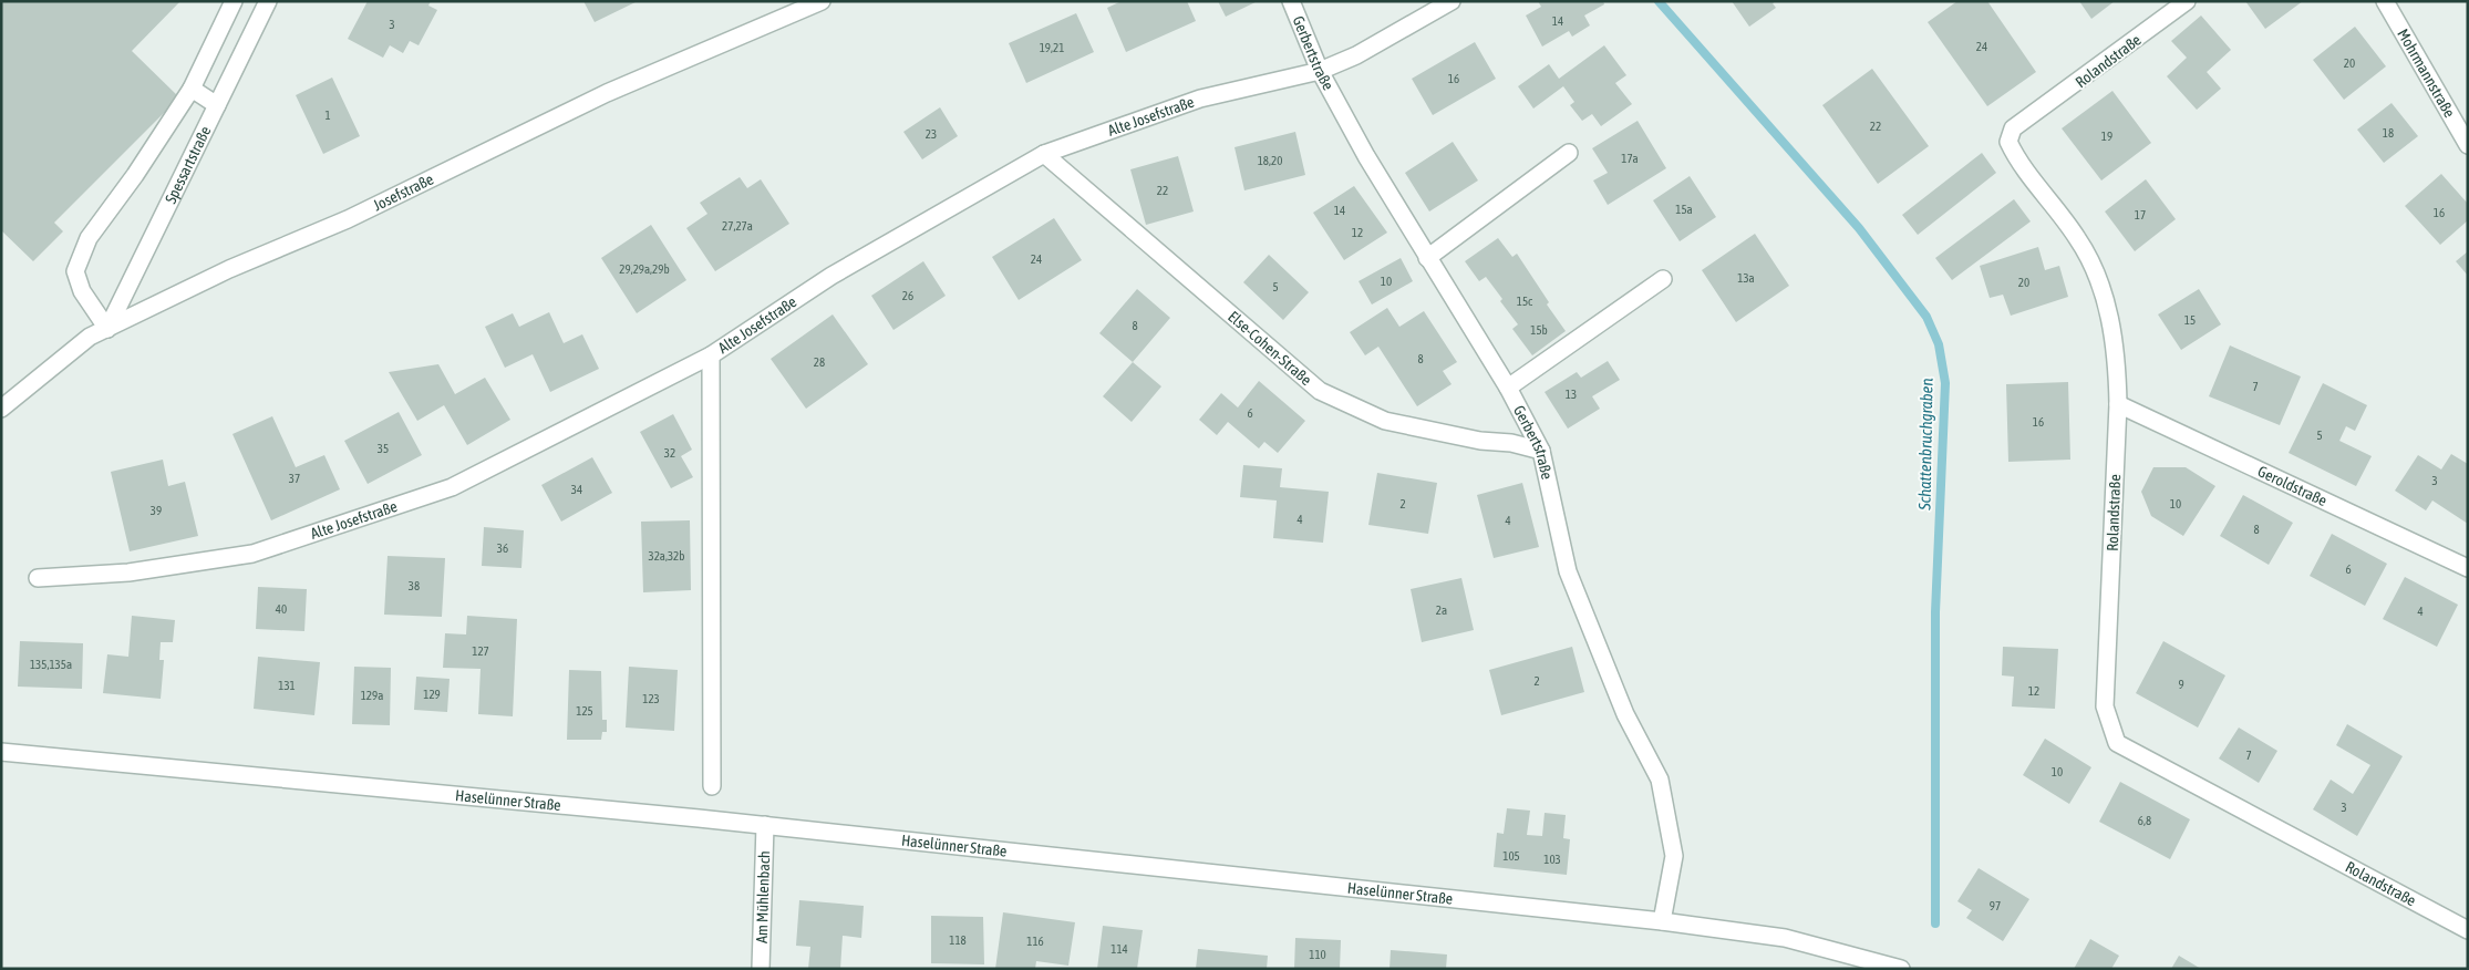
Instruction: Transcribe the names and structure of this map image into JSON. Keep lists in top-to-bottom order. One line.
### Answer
{"streets":{"street":["Gerbertstraße","Rolandstraße","Mohrmannstraße","Alte Josefstraße","Spessartstraße","Josefstraße","Else-Cohen-Straße","Geroldstraße","Haselünner Straße","Am Mühlenbach"]},"crossings":[["Gerbertstraße","Alte Josefstraße"],["Gerbertstraße","Else-Cohen-Straße"],["Gerbertstraße","Haselünner Straße"],["Rolandstraße","Geroldstraße"],["Alte Josefstraße","Else-Cohen-Straße"],["Spessartstraße","Josefstraße"],["Haselünner Straße","Am Mühlenbach"]],"water":["Schattenbruchgraben"],"house_numbers":["14","3","24","19,21","20","16","1","22","18","23","19","17a","18,20","22","15a","14","16","17","27,27a","12","24","29,29a,29b","13a","10","20","5","26","15c","15","8","15b","8","28","7","13","6","16","5","35","32","37","3","34","2","10","39","4","4","8","36","32a,32b","6","38","40","2a","4","127","135,135a","2","9","131","12","129","129a","123","125","7","10","3","6,8","105","103","97","118","116","114","110"]}
